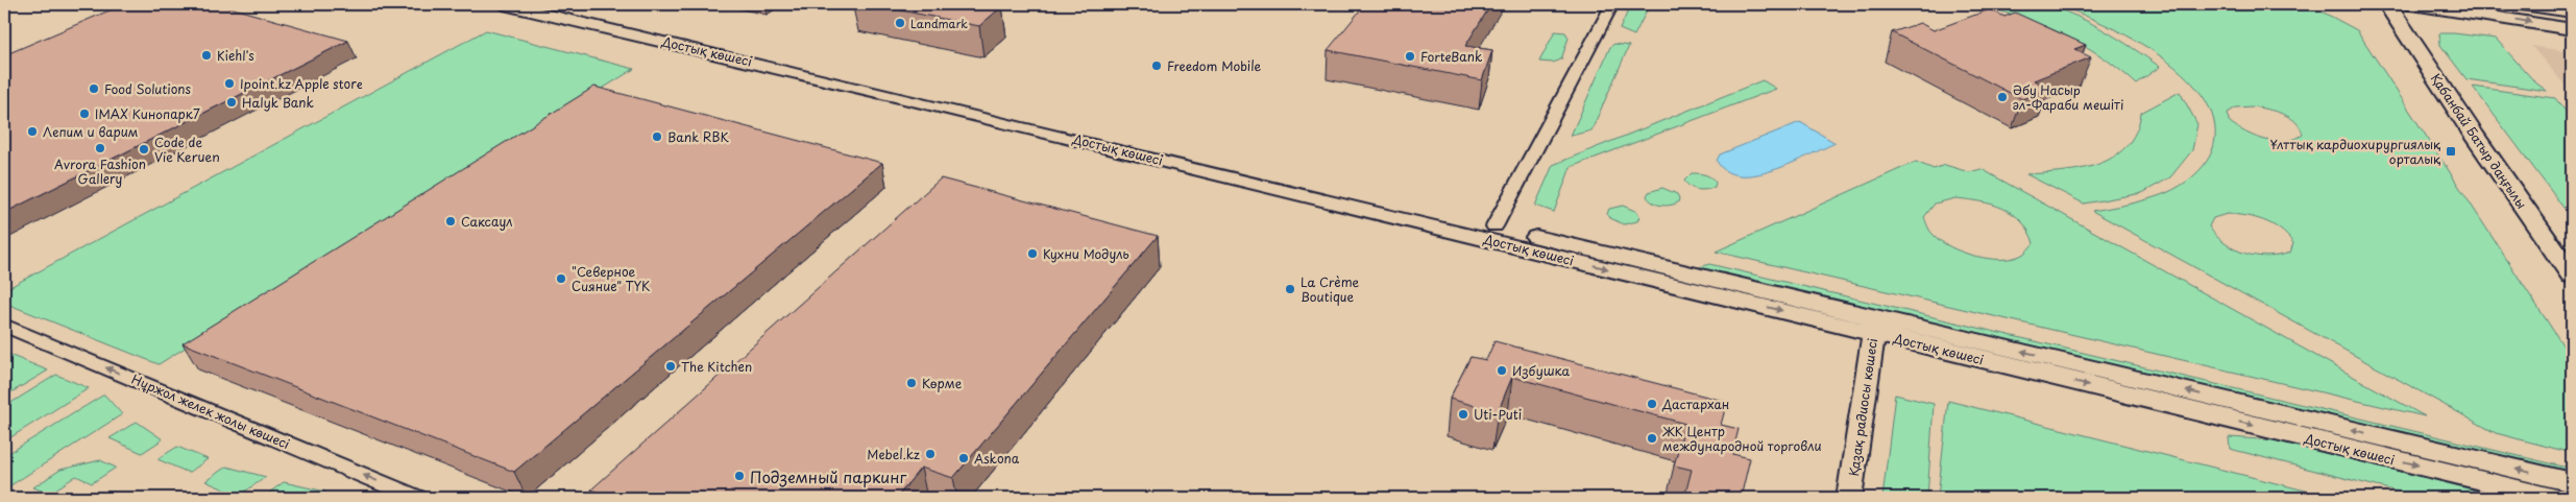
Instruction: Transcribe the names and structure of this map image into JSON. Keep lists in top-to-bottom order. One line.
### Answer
{"streets":{"main road":["Қабанбай Батыр даңғылы"],"street":["Достық көшесі","Қазақ радиосы көшесі","Нұржол желек жолы көшесі"]},"crossings":[["Достық көшесі","Қазақ радиосы көшесі"]],"one_way":["Нұржол желек жолы көшесі"],"places":{"other":["Landmark","Kiehl's","ForteBank","Freedom Mobile","Ipoint.kz Apple store","Food Solutions","Әбу Насыр әл-Фараби мешіті","Halyk Bank","IMAX Кинопарк7","Лепим и варим","Bank RBK","Avrora Fashion Gallery","Code de Vie Keruen","Саксаул","Кухни Модуль","\"Северное Cияние\" ТҮК","La Crème Boutique","The Kitchen","Избушка","Көрме","Дастархан","Uti-Puti","ЖК Центр международной торговли","Mebel.kz","Askona","Подземный паркинг"],"transit":["Ұлттық кардиохирургиялық орталық"]}}
